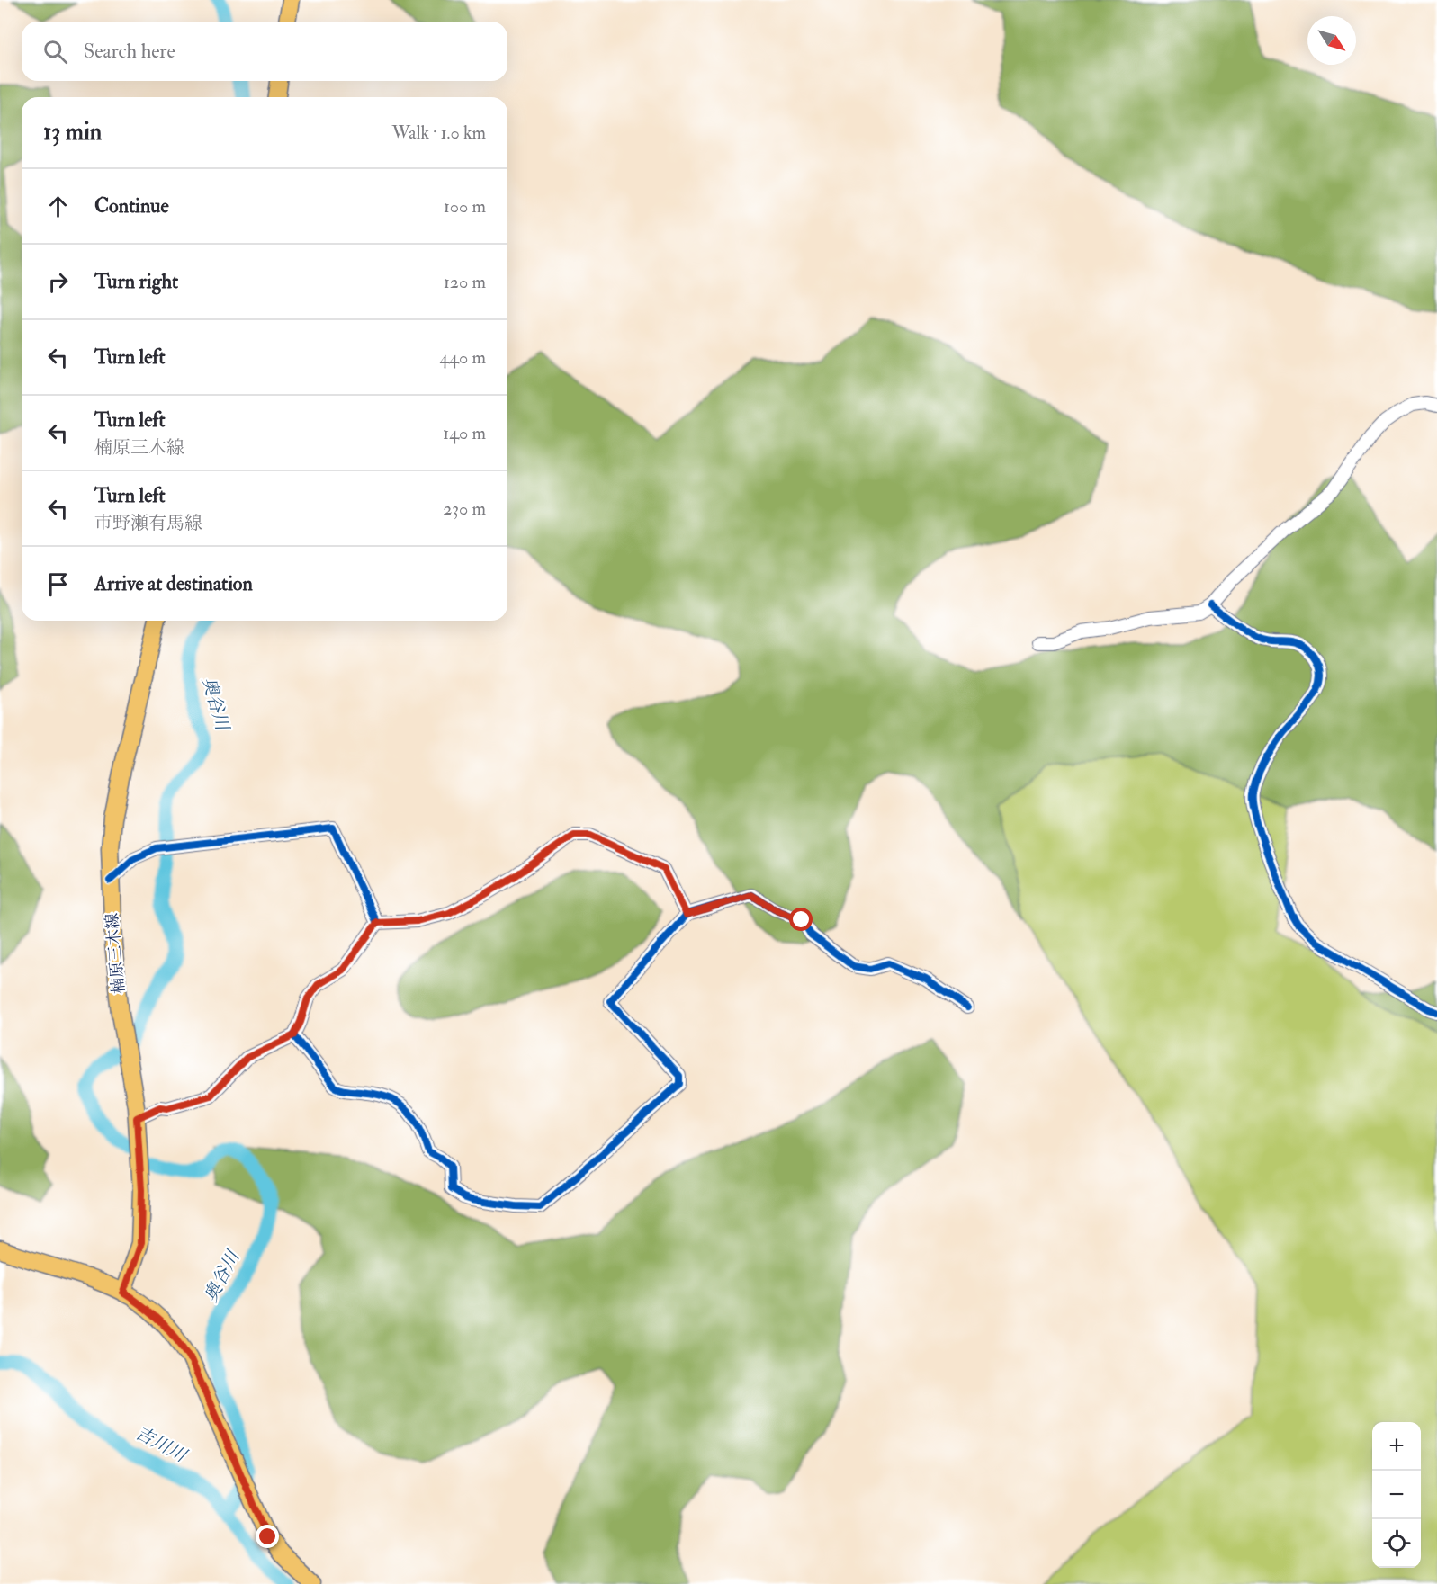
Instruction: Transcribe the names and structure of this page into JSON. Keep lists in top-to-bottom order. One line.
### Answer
{"streets":{"main road":["楠原三木線"]},"water":["奥谷川","吉川川"],"north":"bottom right","page":{"search":"Search here","heading":["13 min","Walk · 1.0 km"],"list":[["Continue","100 m"],["Turn right","120 m"],["Turn left","440 m"],["Turn left","楠原三木線","140 m"],["Turn left","市野瀬有馬線","230 m"],"Arrive at destination"],"map_buttons":["+","−"]}}
